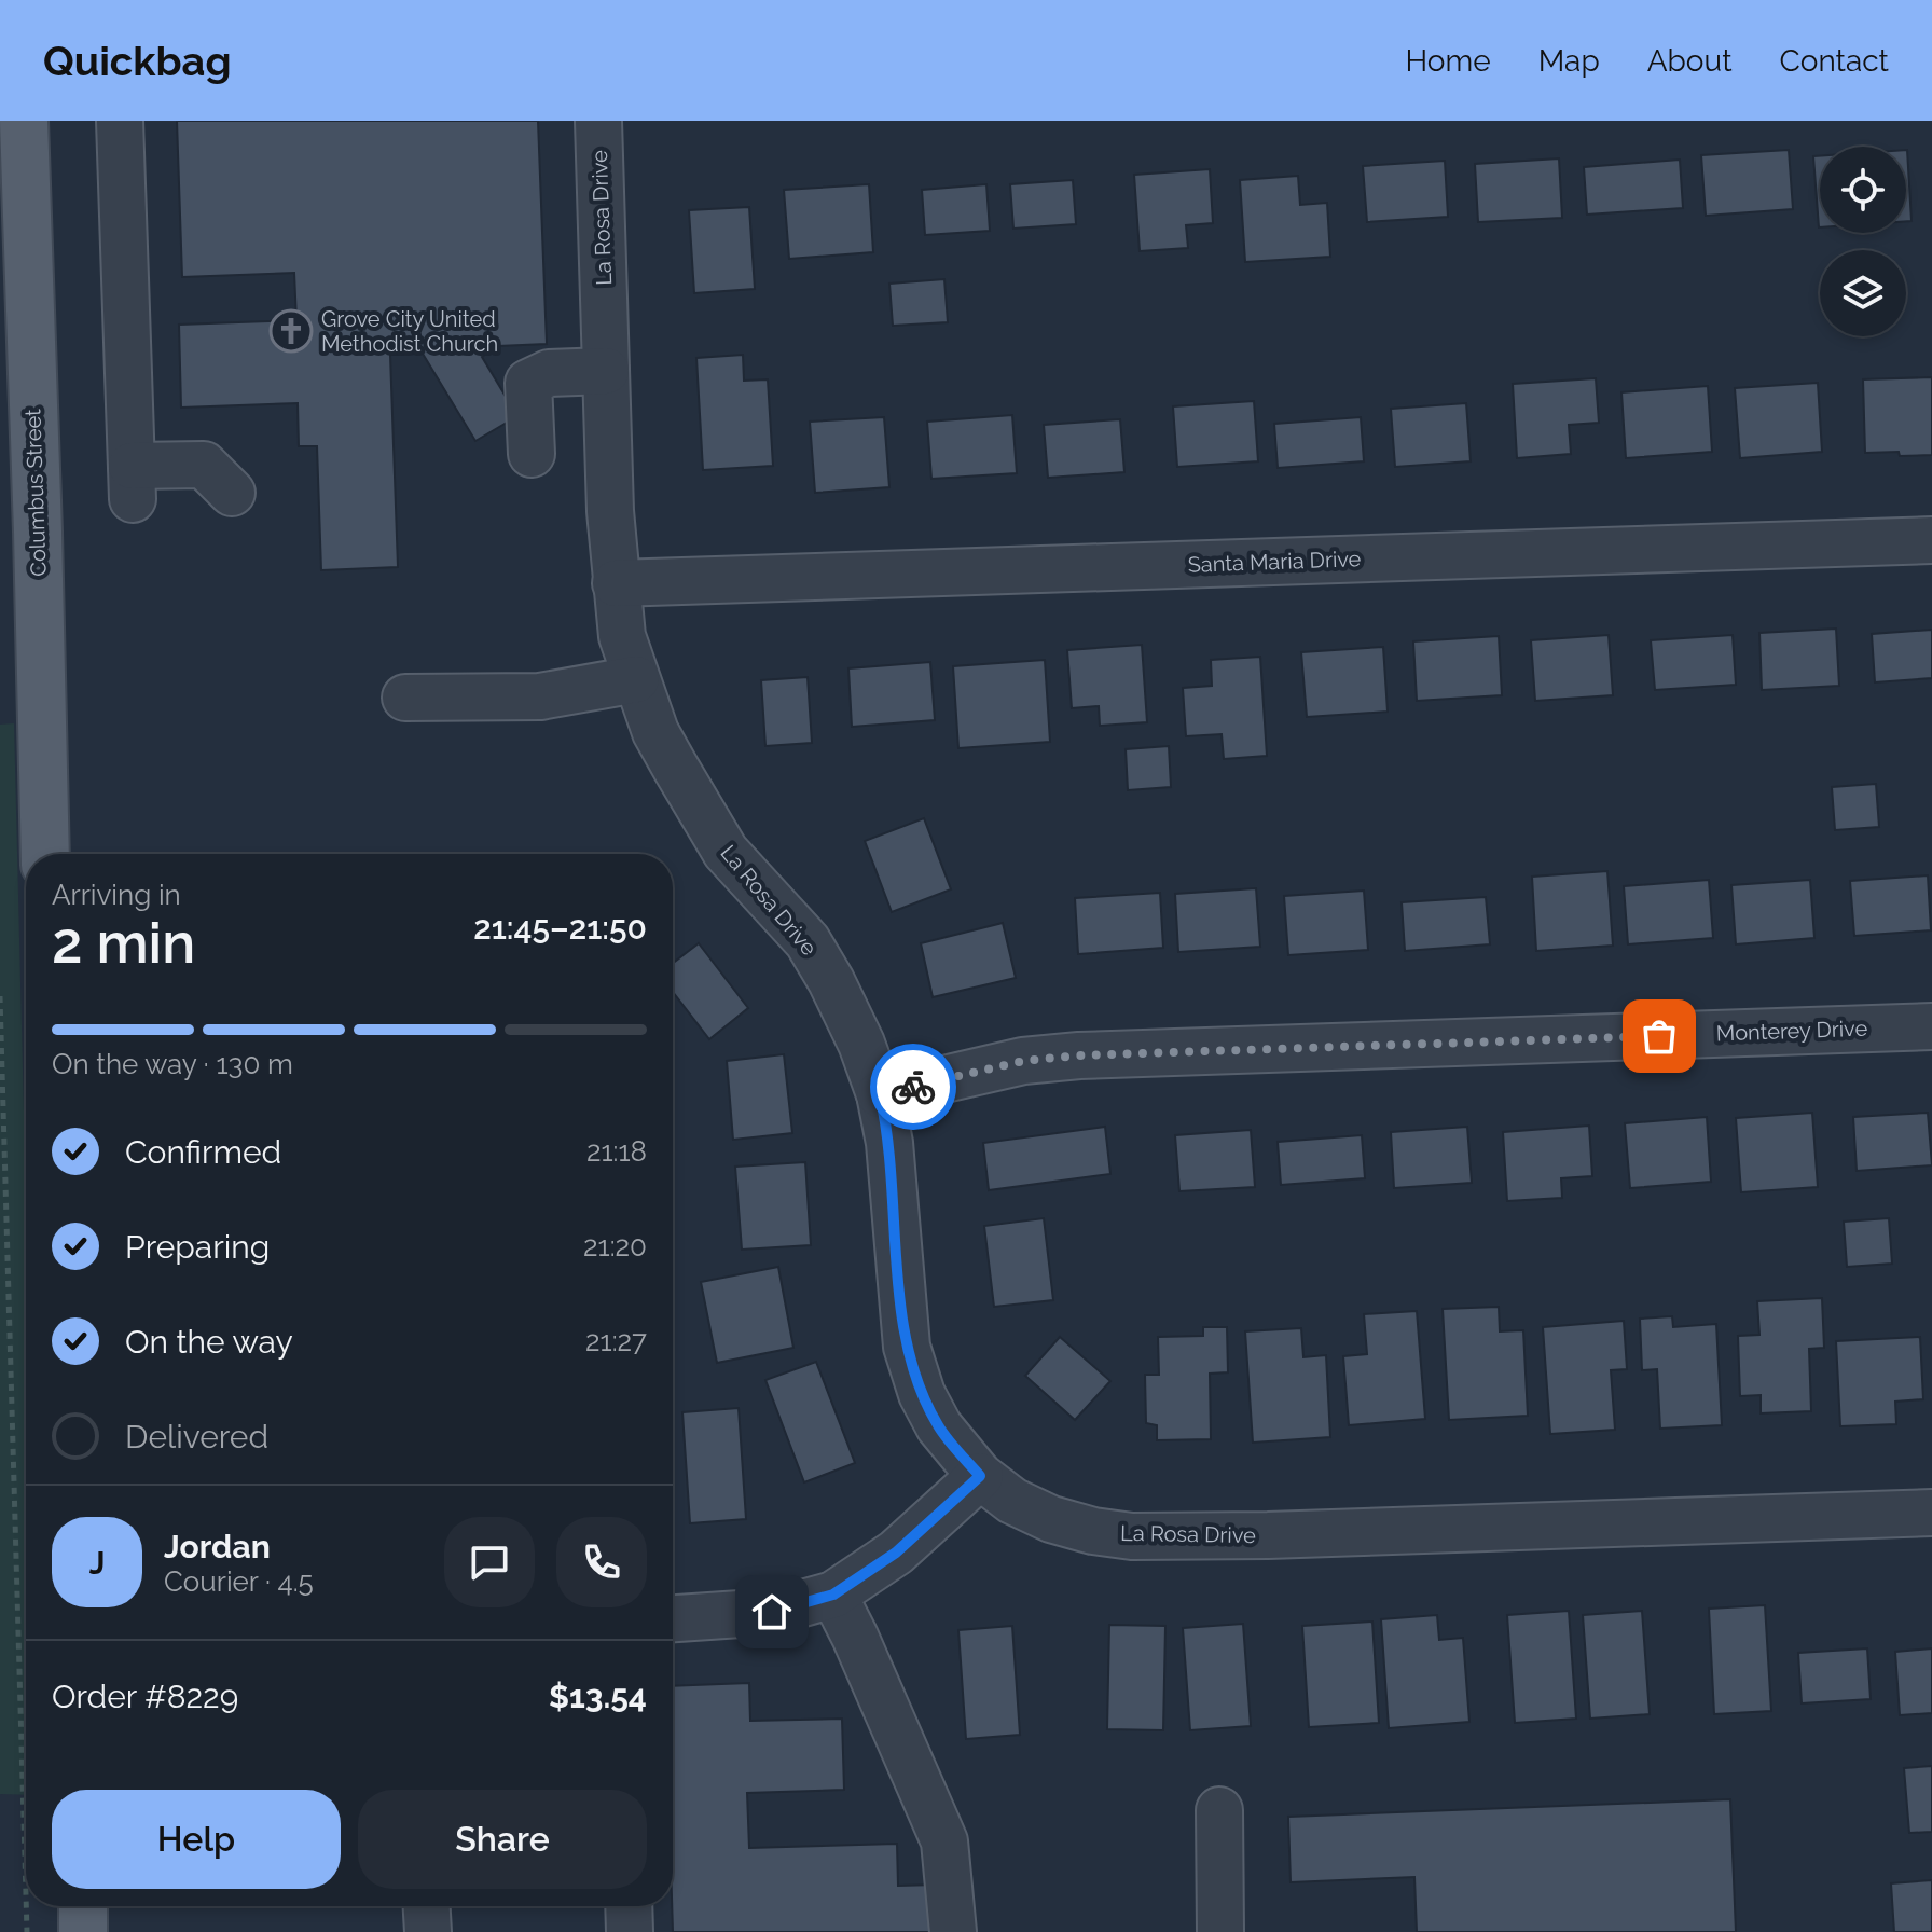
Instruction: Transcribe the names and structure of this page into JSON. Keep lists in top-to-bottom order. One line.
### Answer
{"streets":{"main road":["Columbus Street"],"street":["La Rosa Drive","Santa Maria Drive","Monterey Drive"]},"crossings":[["La Rosa Drive","Santa Maria Drive"],["La Rosa Drive","Monterey Drive"]],"places":{"church":["Grove City United Methodist Church"]},"page":{"header":"Quickbag","nav":["Home","Map","About","Contact"],"heading":["2 min","Arriving in","21:45–21:50"],"panel":["Jordan","Courier · 4.5","Order #8229","$13.54"],"bar":"On the way · 130 m","list":[["Confirmed","21:18"],["Preparing","21:20"],["On the way","21:27"],"Delivered"],"round":"J","buttons":["Help","Share"]}}
